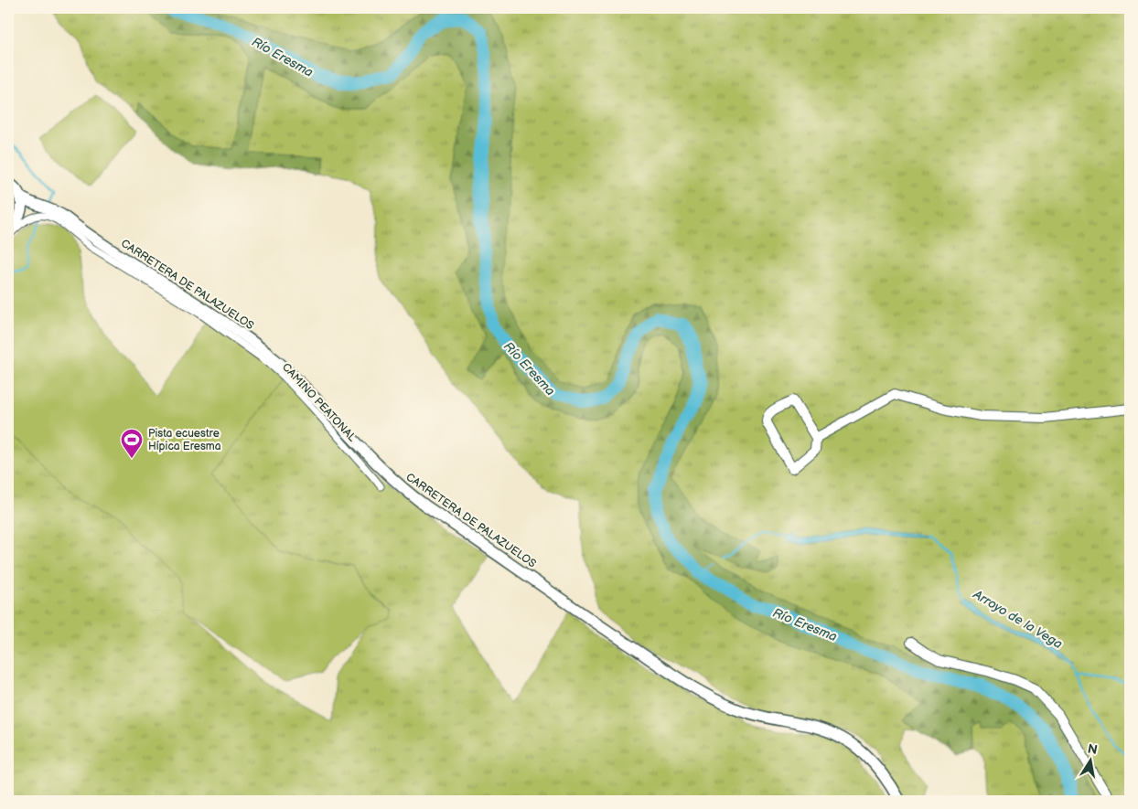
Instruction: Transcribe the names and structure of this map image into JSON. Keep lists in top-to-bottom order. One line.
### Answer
{"streets":{"street":["CARRETERA DE PALAZUELOS","CAMINO PEATONAL"]},"water":["Río Eresma","Arroyo de la Vega"],"places":{"sports":["Pista ecuestre Hípica Eresma"]},"north":"top"}
